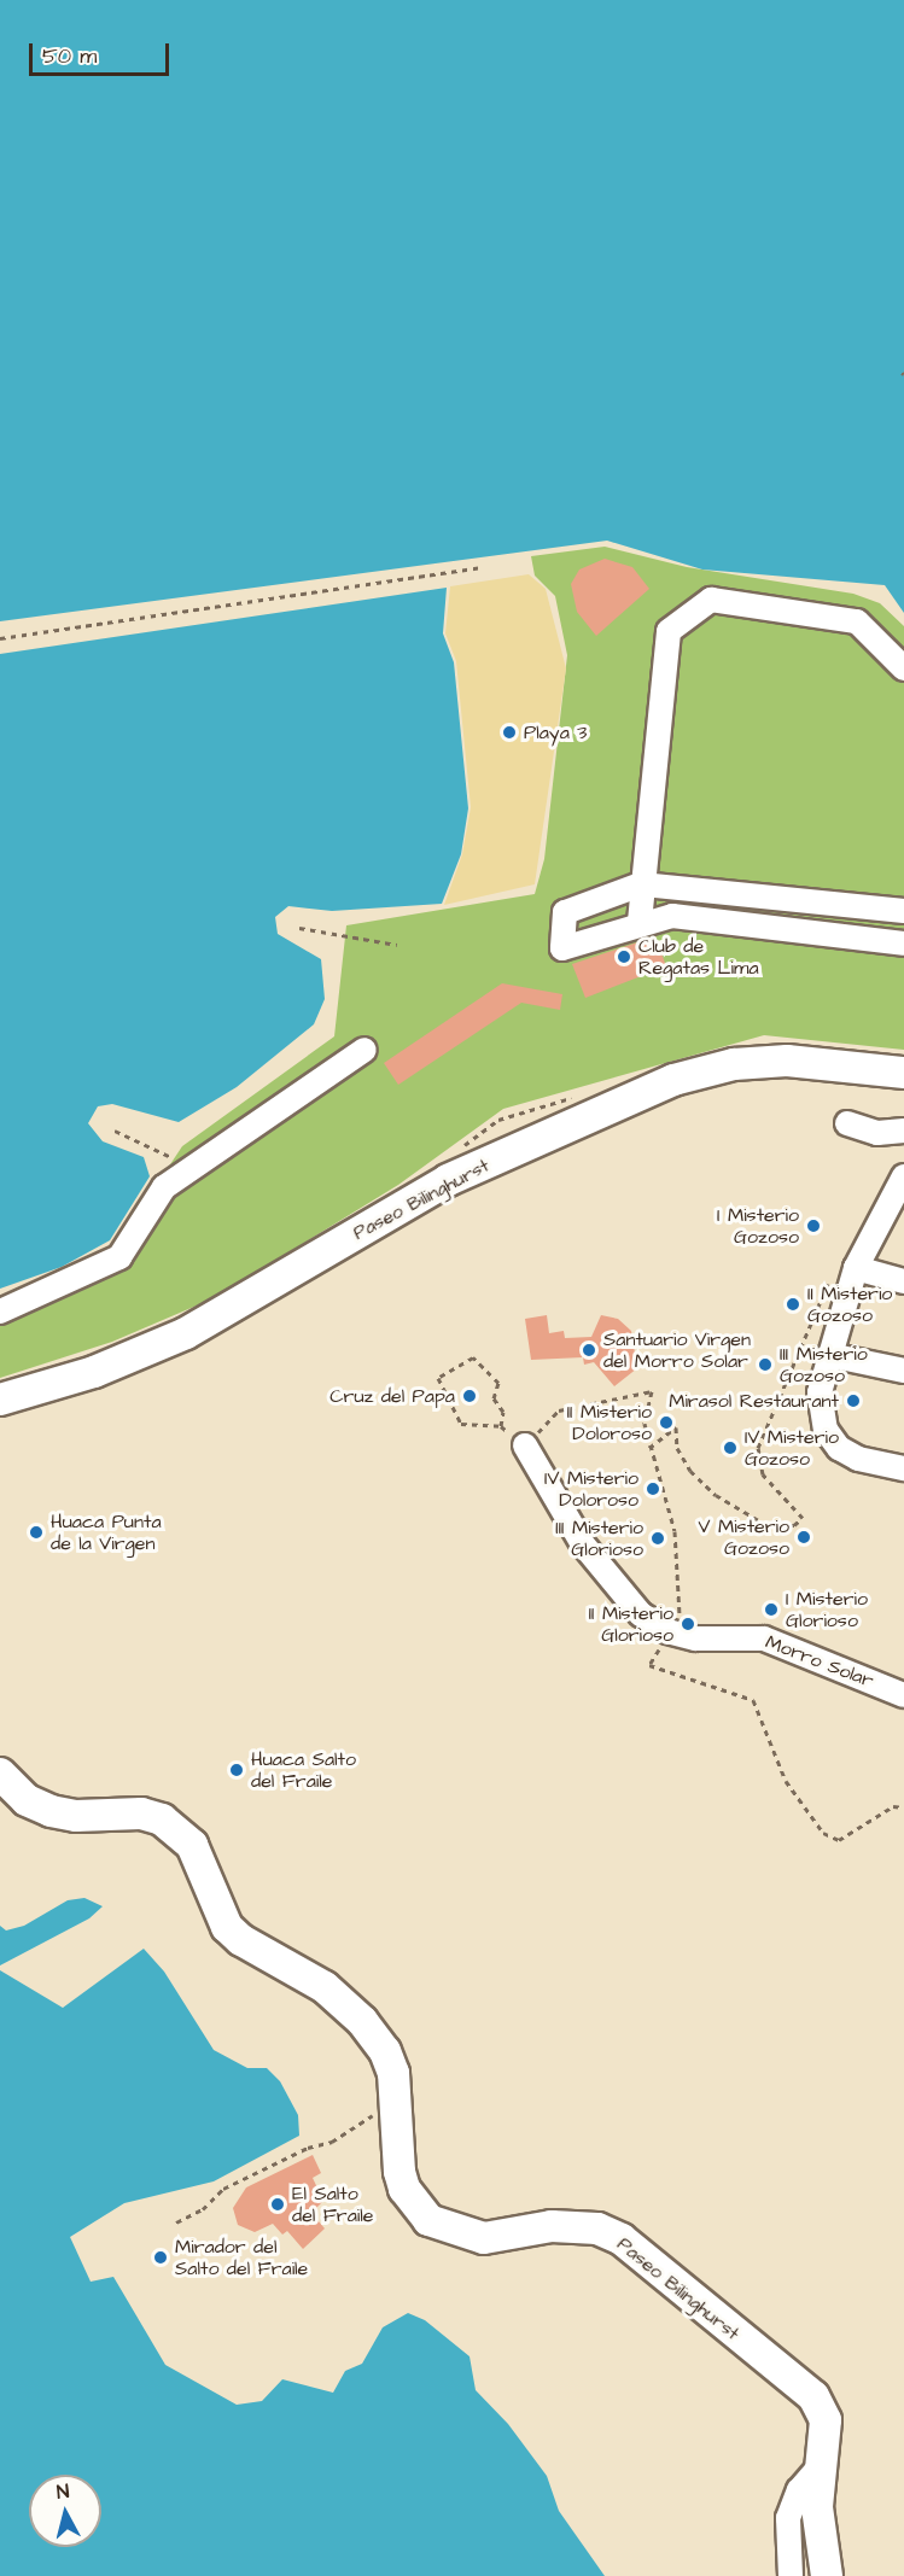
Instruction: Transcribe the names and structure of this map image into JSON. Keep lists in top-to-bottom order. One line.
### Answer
{"streets":{"main road":["Paseo Bilinghurst"],"street":["Morro Solar"]},"places":["Playa 3","Club de Regatas Lima","I Misterio Gozoso","II Misterio Gozoso","Santuario Virgen del Morro Solar","III Misterio Gozoso","Cruz del Papa","Mirasol Restaurant","II Misterio Doloroso","IV Misterio Gozoso","IV Misterio Doloroso","Huaca Punta de la Virgen","V Misterio Gozoso","III Misterio Glorioso","I Misterio Glorioso","II Misterio Glorioso","Huaca Salto del Fraile","El Salto del Fraile","Mirador del Salto del Fraile"],"scale_bar":"50 m","north":"top"}
